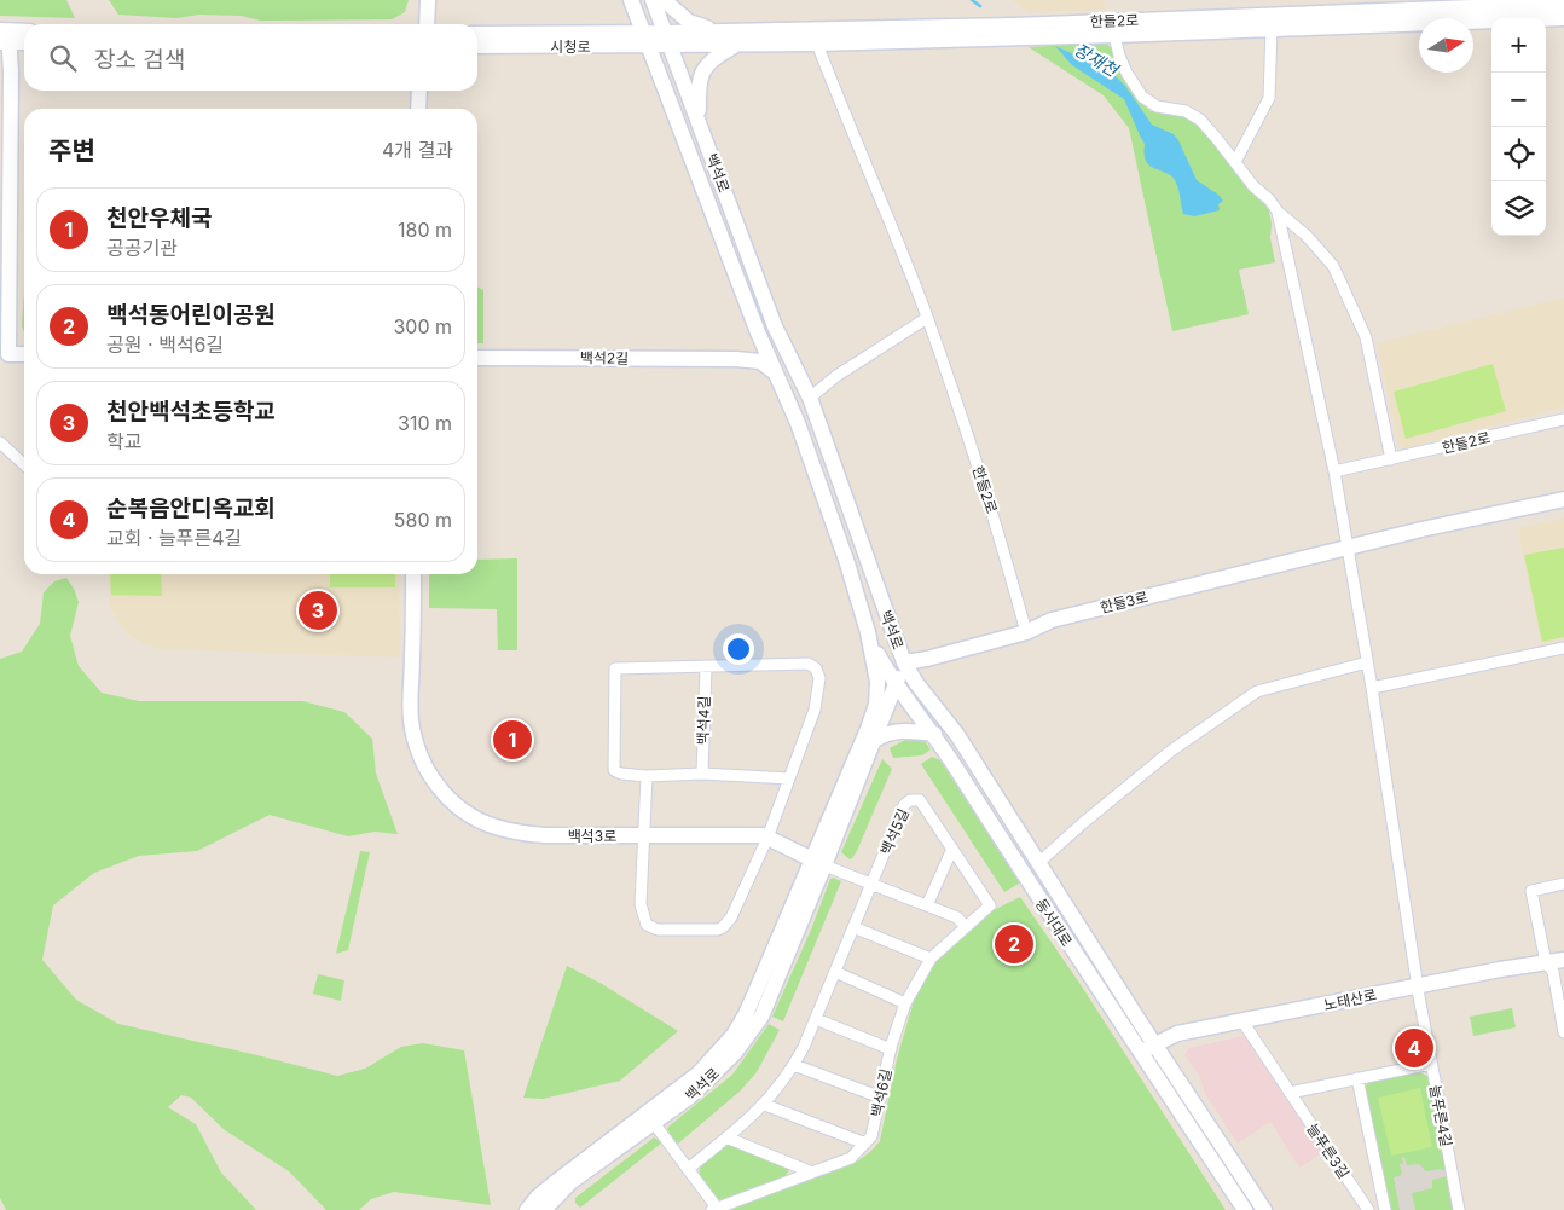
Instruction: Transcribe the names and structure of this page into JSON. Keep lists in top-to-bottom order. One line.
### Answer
{"streets":{"street":["한들2로","시청로","백석로","백석2길","한들3로","백석4길","백석5길","백석3로","동서대로","노태산로","백석6길","늘푸른4길","늘푸른3길"]},"crossings":[["한들2로","시청로"],["한들2로","백석로"],["한들2로","한들3로"],["시청로","백석로"],["백석로","백석2길"],["백석로","한들3로"],["백석로","백석3로"],["백석로","동서대로"],["한들3로","동서대로"],["백석5길","백석3로"],["백석5길","백석6길"],["백석3로","백석6길"],["동서대로","노태산로"],["노태산로","늘푸른4길"],["노태산로","늘푸른3길"]],"water":["장재천"],"north":"right","page":{"map_buttons":["+","−"],"search":"장소 검색","heading":["주변","4개 결과"],"list":[{"mark":"1","name":"천안우체국","note":"공공기관","value":"180 m"},{"mark":"2","name":"백석동어린이공원","note":"공원 · 백석6길","value":"300 m"},{"mark":"3","name":"천안백석초등학교","note":"학교","value":"310 m"},{"mark":"4","name":"순복음안디옥교회","note":"교회 · 늘푸른4길","value":"580 m"}],"pins":["3","1","2","4"]}}
